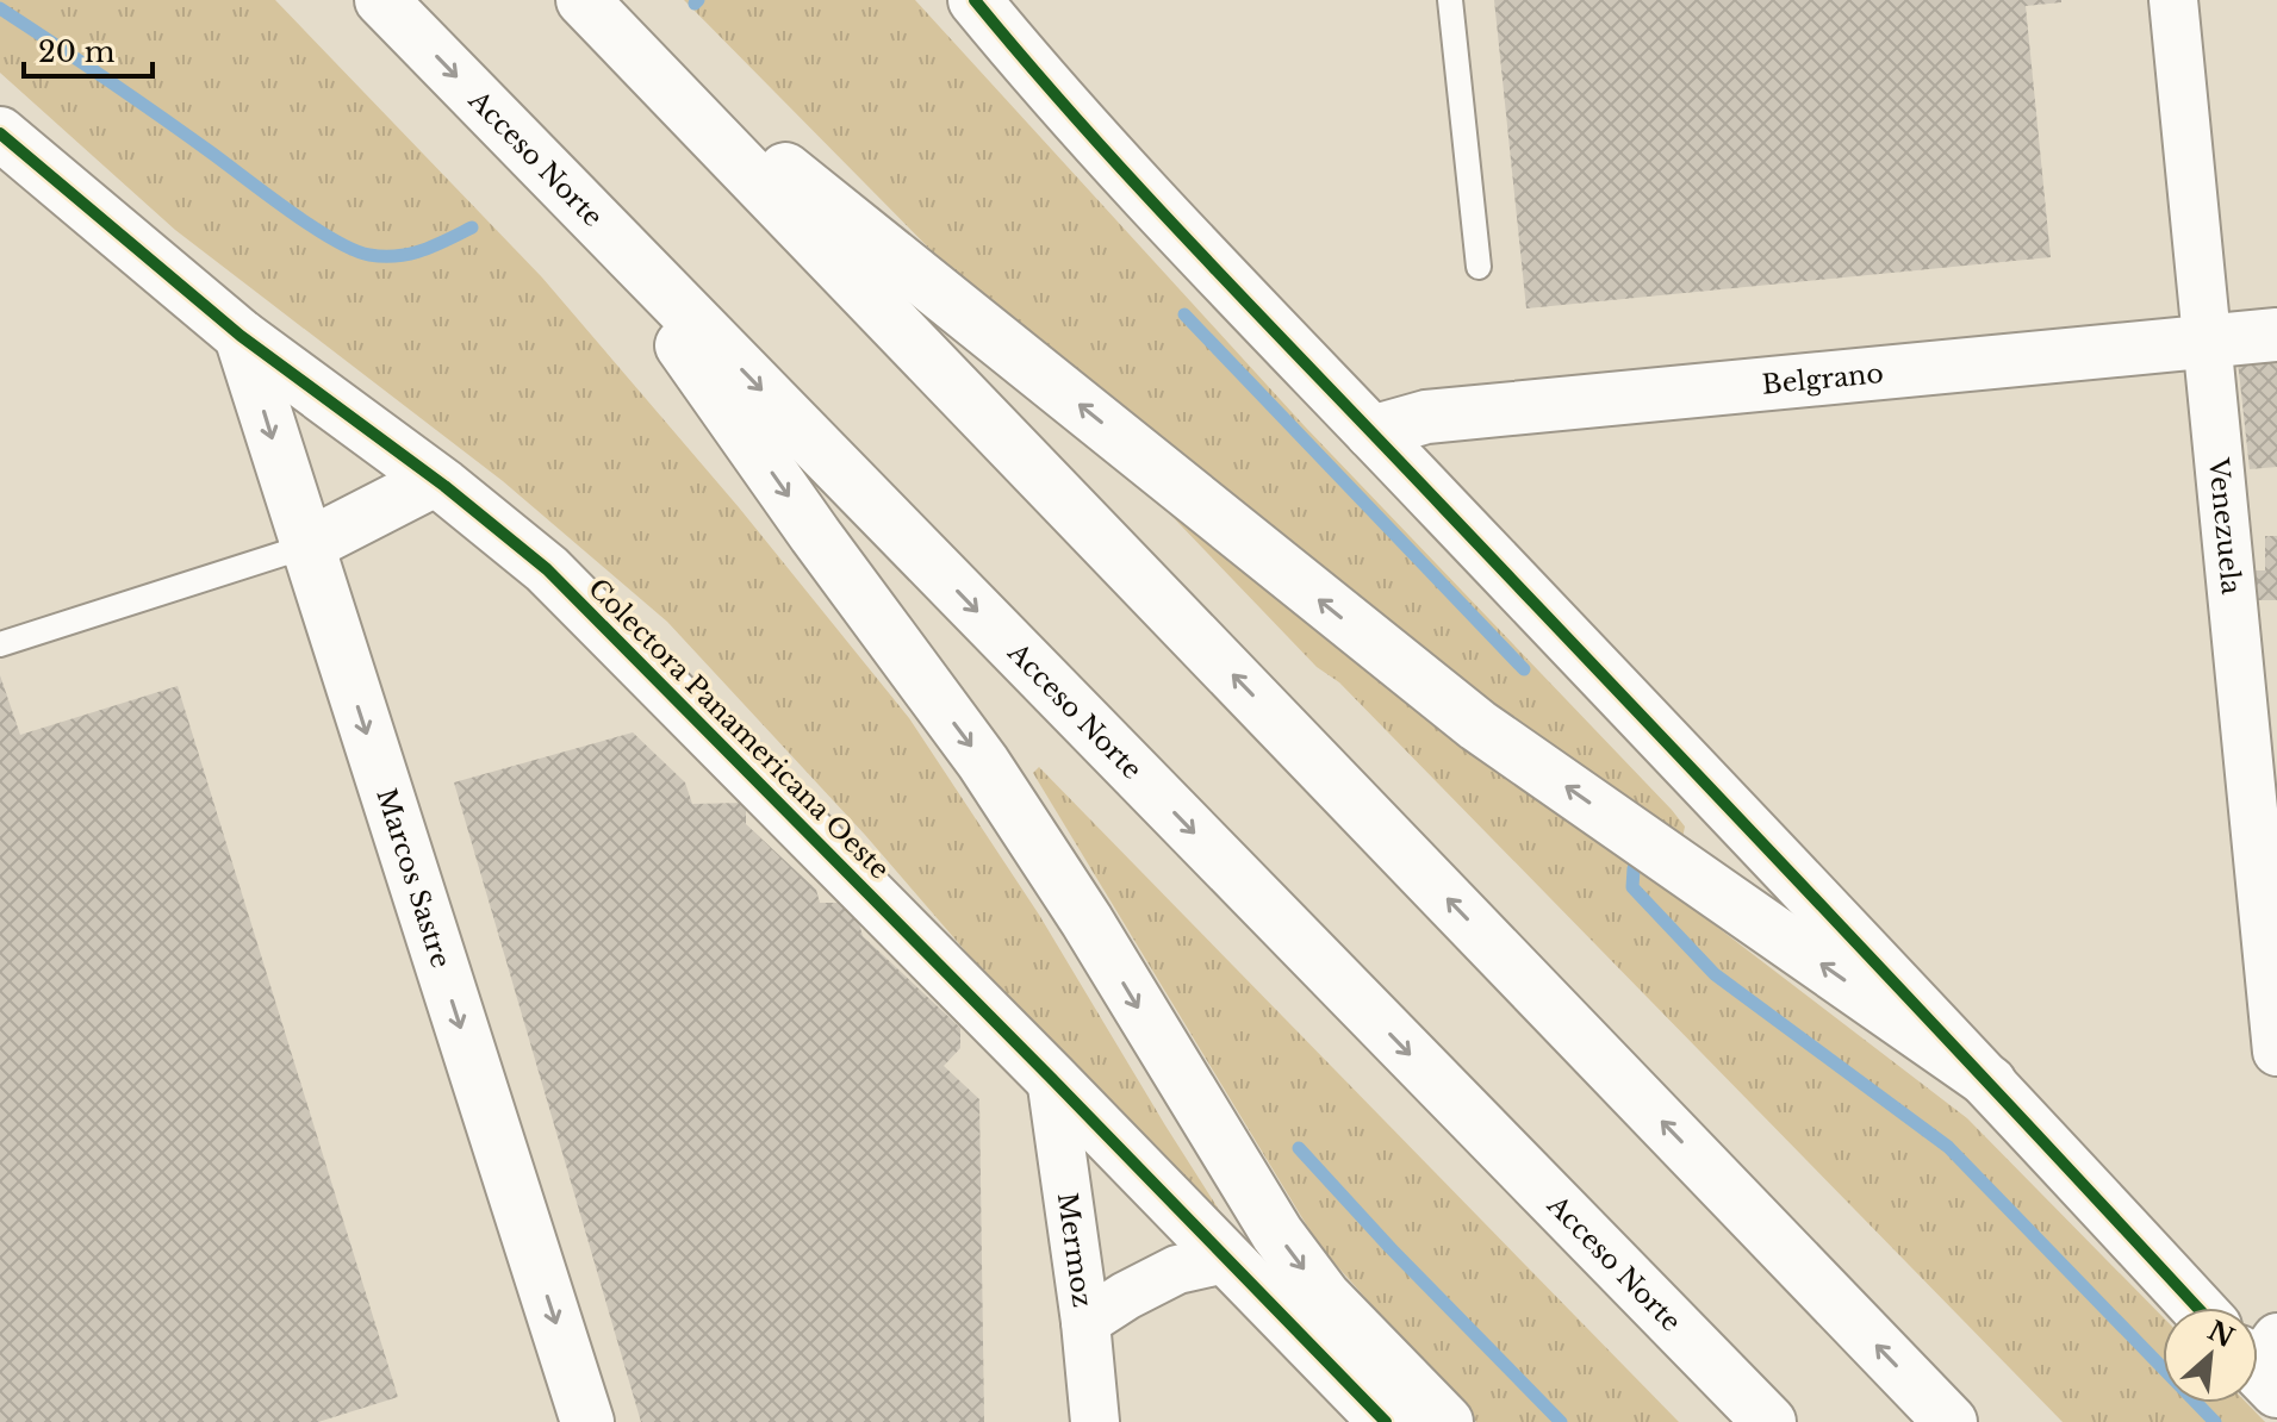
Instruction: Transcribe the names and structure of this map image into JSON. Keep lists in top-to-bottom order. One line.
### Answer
{"streets":{"main road":["Acceso Norte","Belgrano","Colectora Panamericana Oeste","Marcos Sastre"],"street":["Venezuela","Mermoz"]},"crossings":[["Belgrano","Venezuela"],["Colectora Panamericana Oeste","Marcos Sastre"],["Colectora Panamericana Oeste","Mermoz"]],"one_way":["Marcos Sastre"],"scale_bar":"20 m","north":"top right"}
